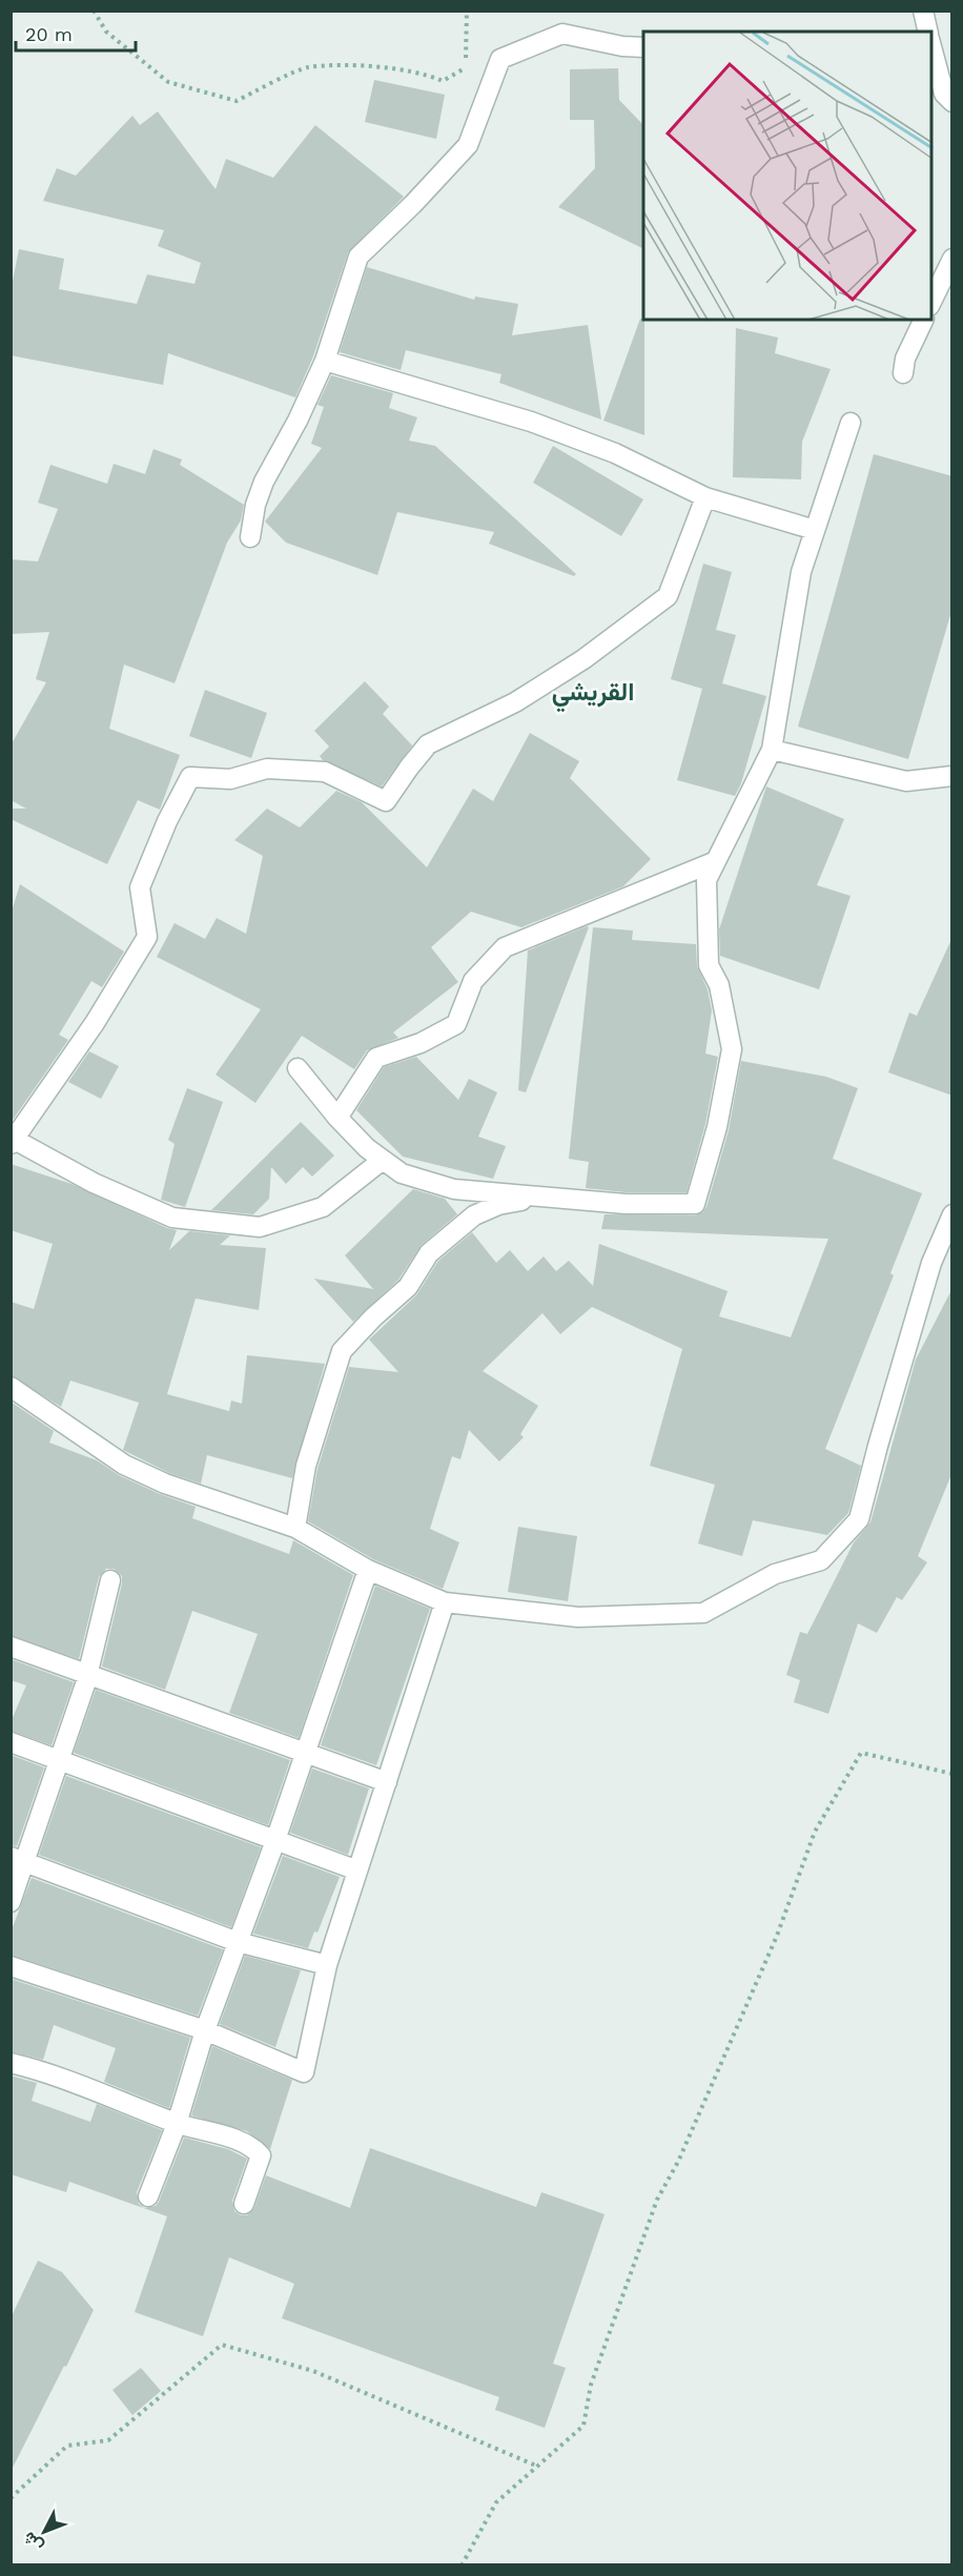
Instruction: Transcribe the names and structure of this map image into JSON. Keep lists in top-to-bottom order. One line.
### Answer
{"districts":["القريشي"],"scale_bar":"20 m","north":"bottom left"}
